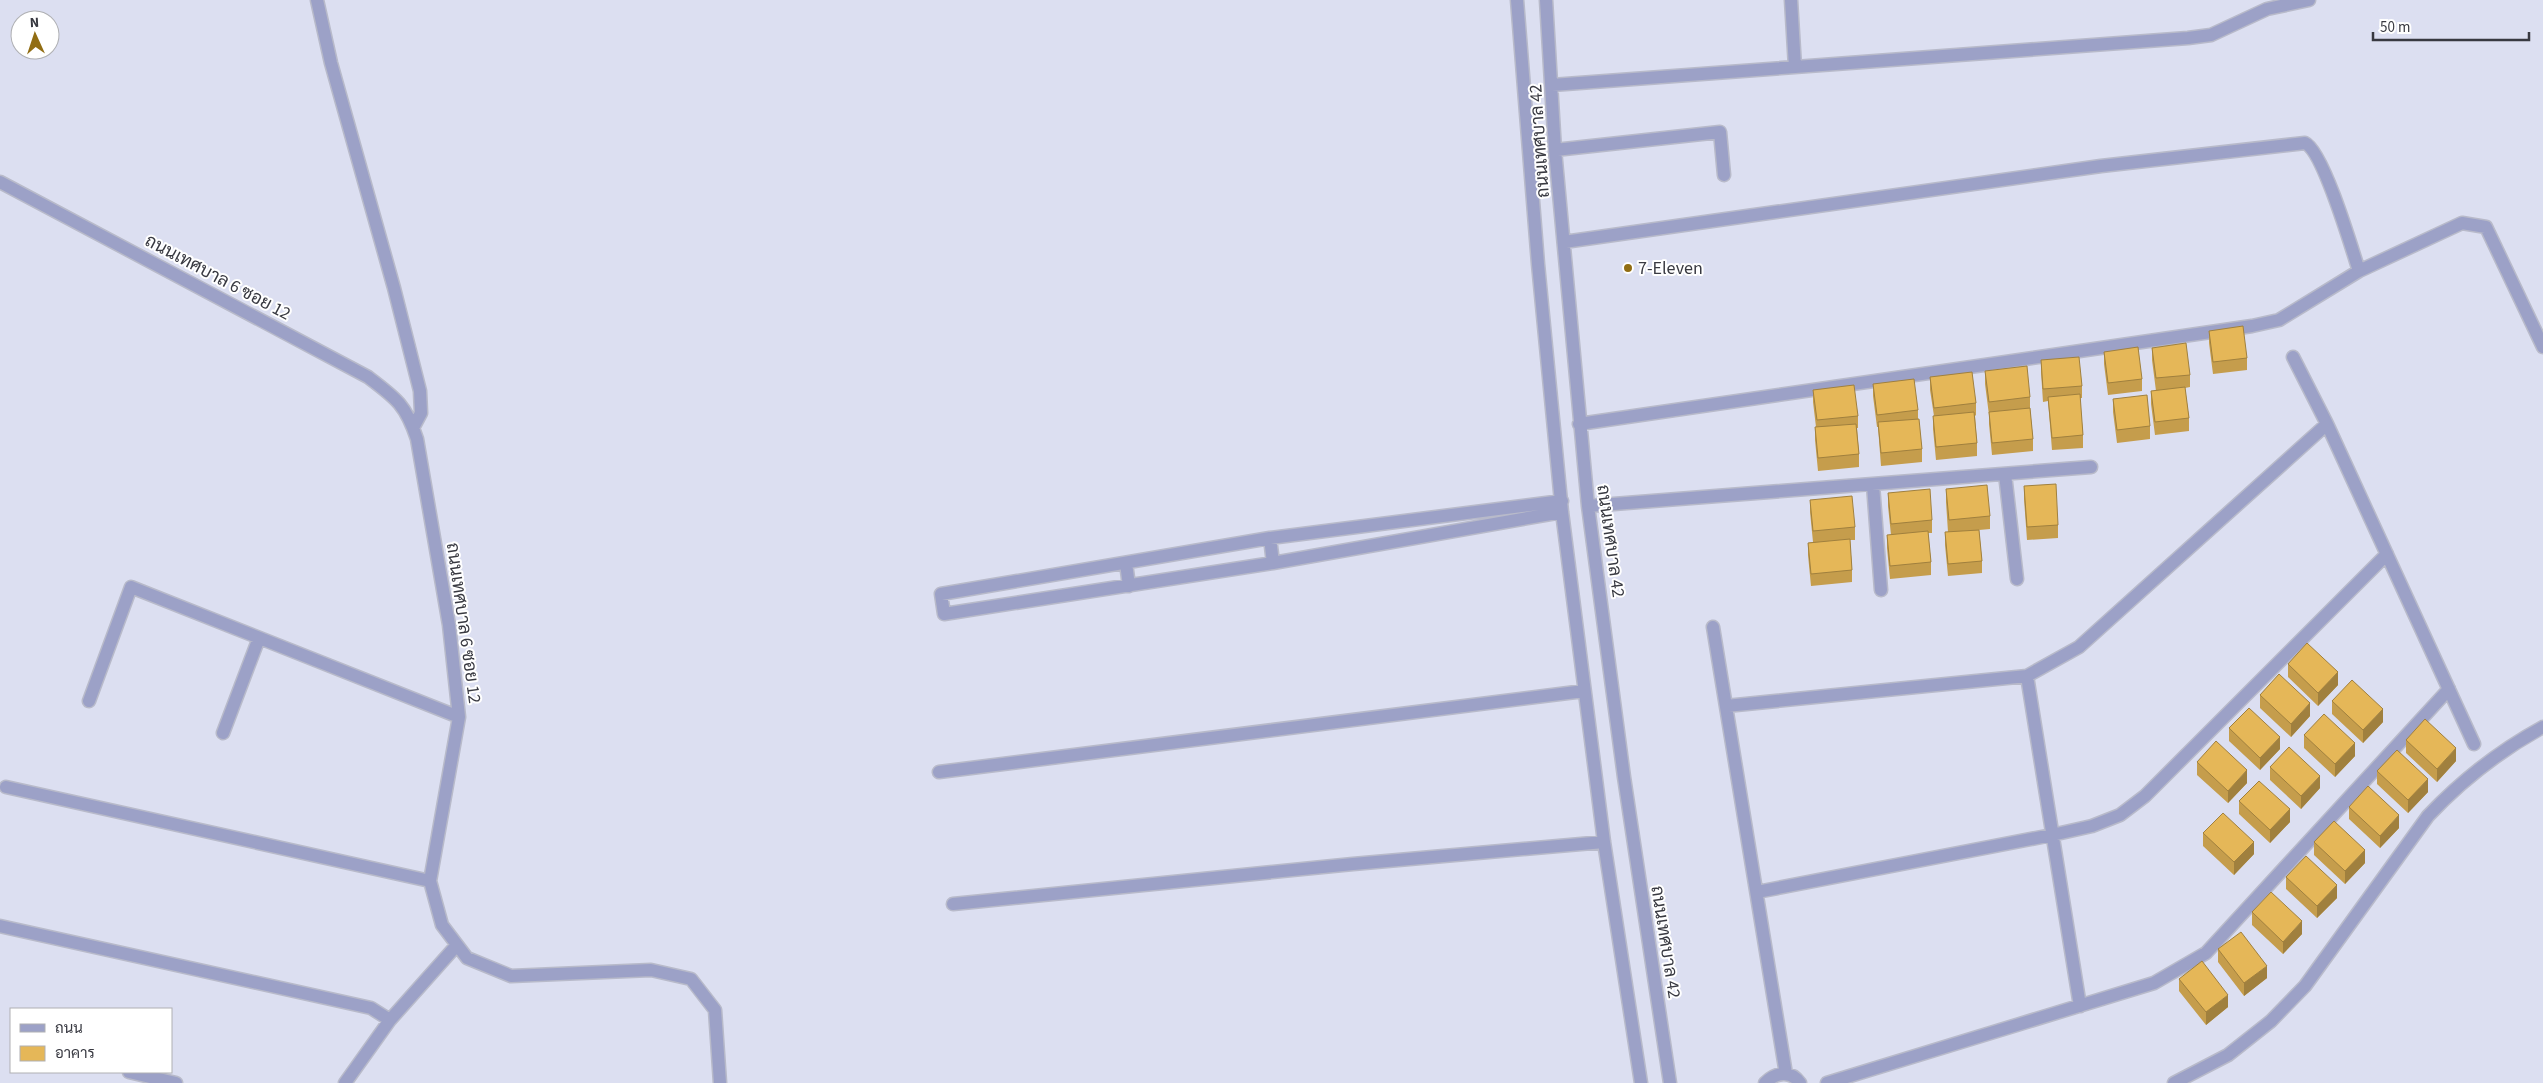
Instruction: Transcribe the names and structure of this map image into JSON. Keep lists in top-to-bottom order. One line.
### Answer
{"streets":{"street":["ถนนเทศบาล 42","ถนนเทศบาล 6 ซอย 12"]},"places":["7-Eleven"],"legend":["ถนน","อาคาร"],"scale_bar":"50 m","north":"top"}
